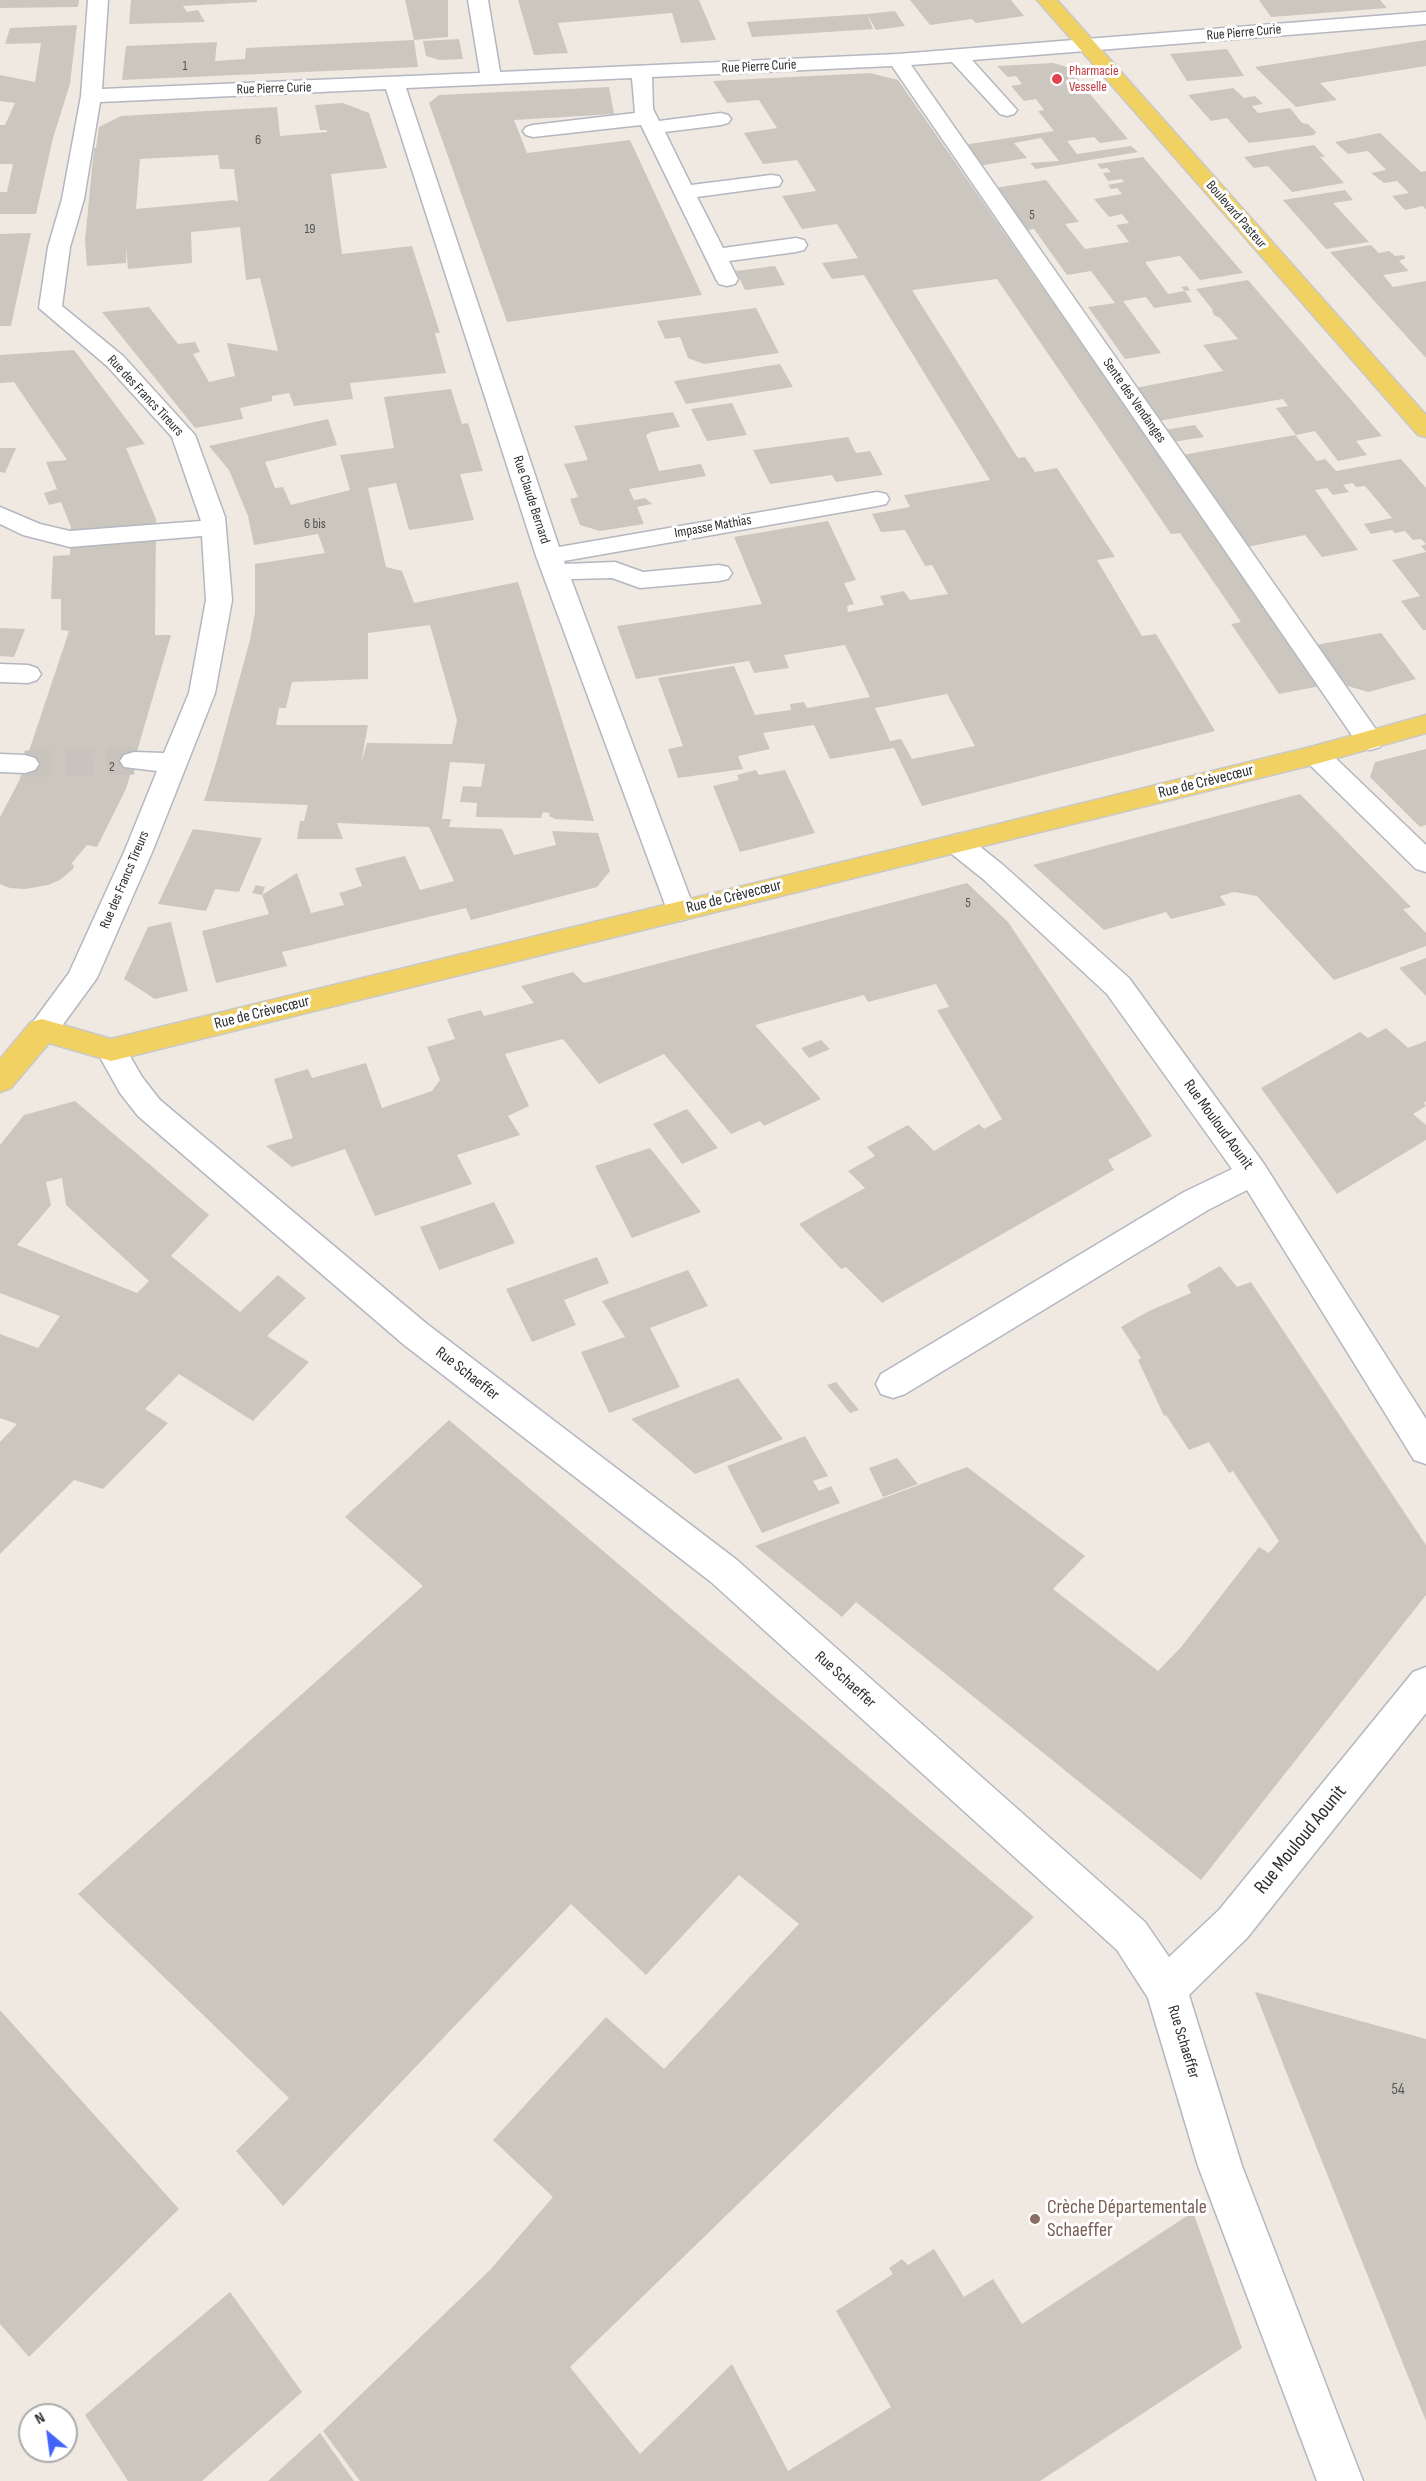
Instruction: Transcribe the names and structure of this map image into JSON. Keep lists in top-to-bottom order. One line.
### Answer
{"streets":{"main road":["Boulevard Pasteur","Rue de Crèvecœur"],"street":["Rue Pierre Curie","Rue des Francs Tireurs","Sente des Vendanges","Rue Claude Bernard","Impasse Mathias","Rue Mouloud Aounit","Rue Schaeffer"]},"crossings":[["Rue Pierre Curie","Boulevard Pasteur"],["Rue Pierre Curie","Rue des Francs Tireurs"],["Rue Pierre Curie","Sente des Vendanges"],["Rue Pierre Curie","Rue Claude Bernard"],["Rue des Francs Tireurs","Rue de Crèvecœur"],["Sente des Vendanges","Rue de Crèvecœur"],["Rue Claude Bernard","Impasse Mathias"],["Rue Claude Bernard","Rue de Crèvecœur"],["Rue de Crèvecœur","Rue Mouloud Aounit"],["Rue de Crèvecœur","Rue Schaeffer"],["Rue Mouloud Aounit","Rue Schaeffer"]],"places":["Pharmacie Vesselle","Crèche Départementale Schaeffer"],"house_numbers":["1","6","5","19","6 bis","2","5","54"],"north":"top left"}
